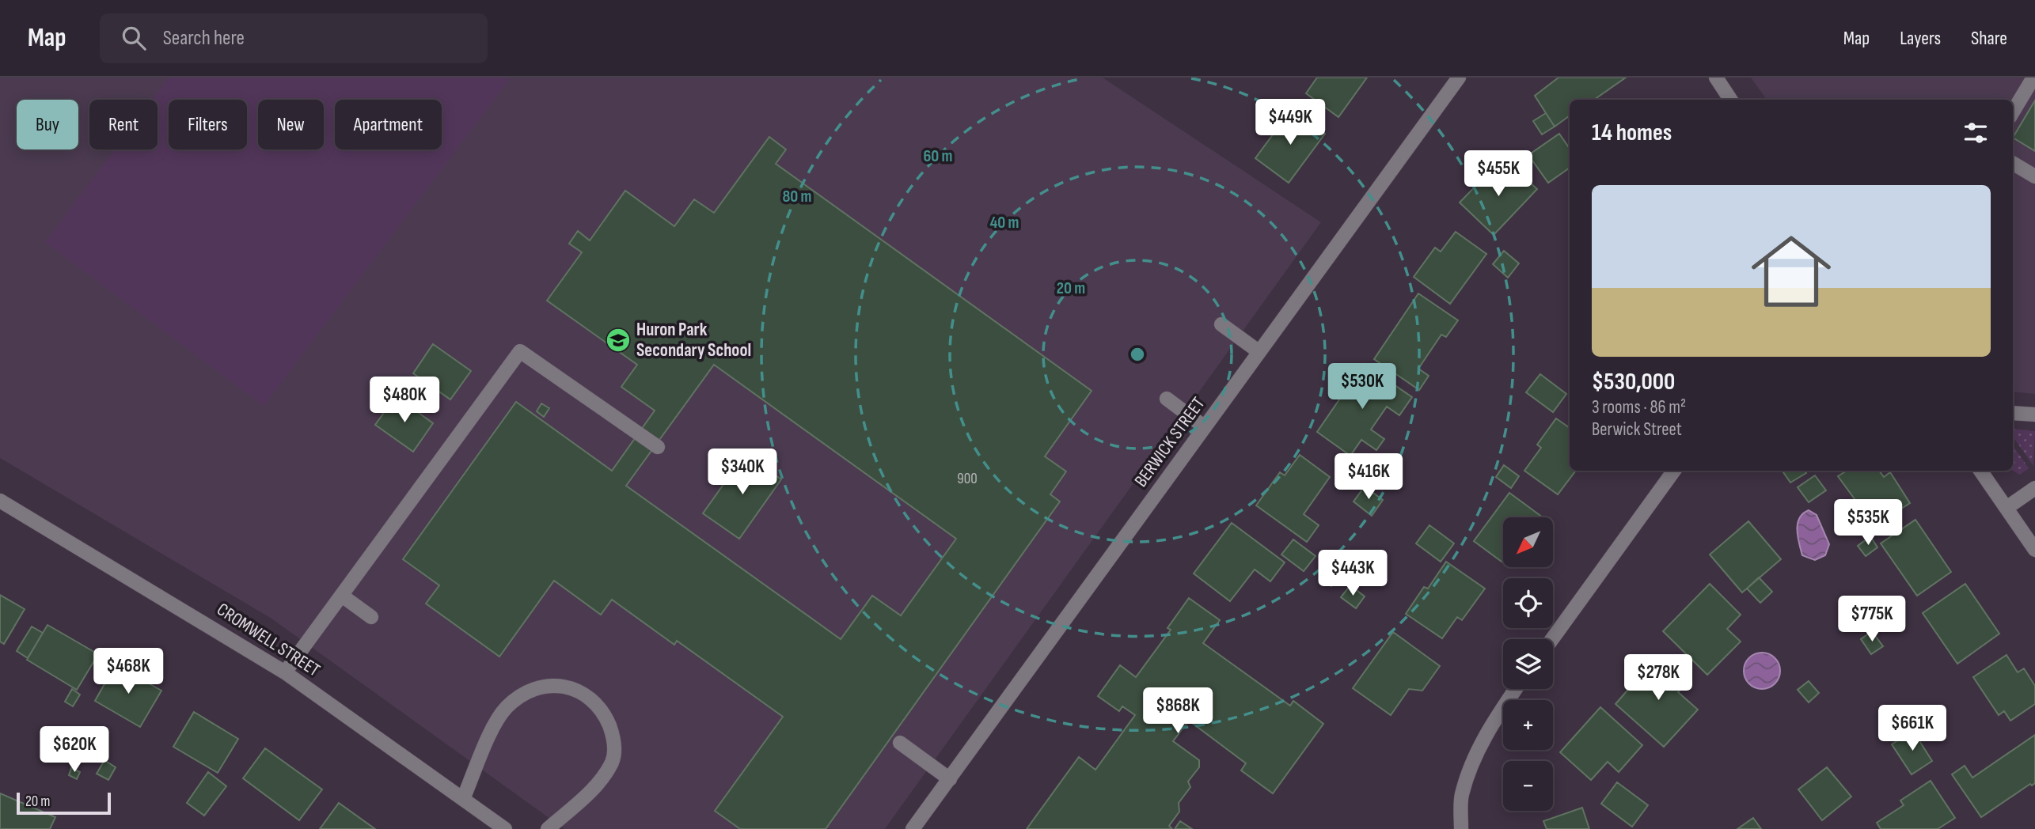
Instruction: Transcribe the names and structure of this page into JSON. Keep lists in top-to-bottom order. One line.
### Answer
{"streets":{"street":["BERWICK STREET","CROMWELL STREET"]},"places":{"school or university":["Huron Park Secondary School"]},"house_numbers":["900"],"scale_bar":"20 m","north":"bottom left","page":{"header":"Map","search":"Search here","nav":["Map","Layers","Share"],"price":["$449K","$455K","$530K","$480K","$340K","$416K","$535K","$443K","$775K","$468K","$278K","$868K","$661K","$620K"],"chip":["Buy","Rent","Filters","New","Apartment"],"heading":"14 homes","list":[{"name":"$530,000","note":"3 rooms · 86 m² · Berwick Street"}],"map_buttons":["+","−"],"scale":"20 m"},"rings":["60 m","80 m","40 m","20 m"]}
